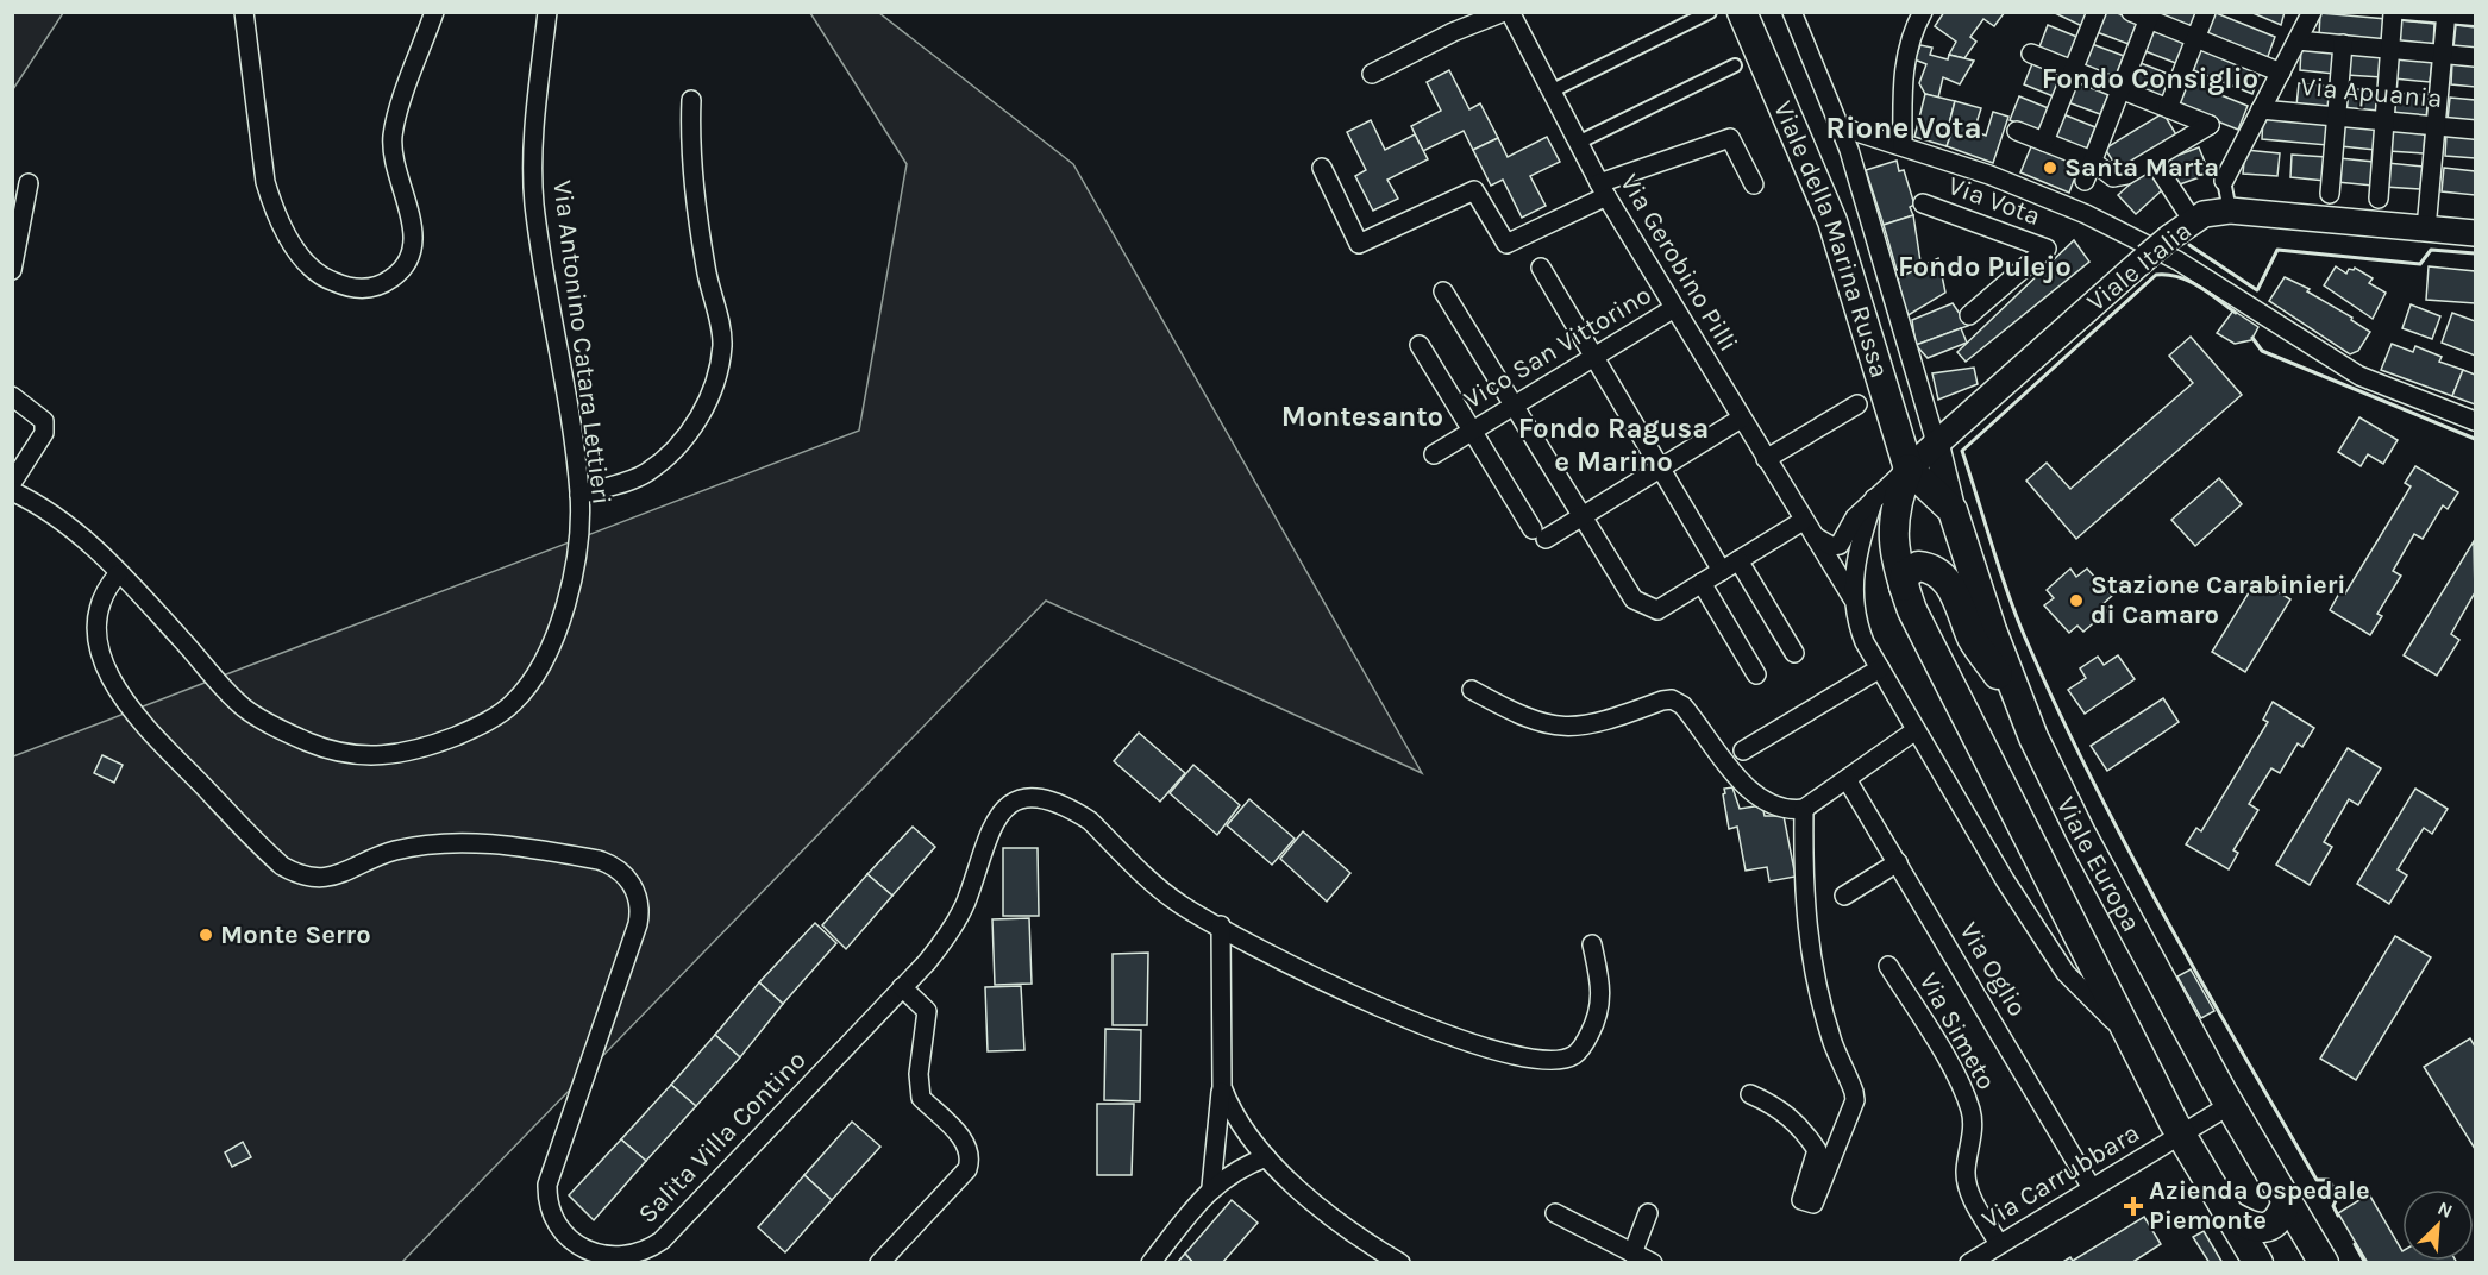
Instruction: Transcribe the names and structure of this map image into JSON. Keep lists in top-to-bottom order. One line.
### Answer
{"streets":{"main road":["Viale della Marina Russa","Viale Italia","Viale Europa"],"street":["Via Apuania","Via Vota","Via Gerobino Pilli","Via Antonino Catara Lettieri","Vico San Vittorino","Via Oglio","Via Simeto","Salita Villa Contino","Via Carrubbara"]},"crossings":[["Viale della Marina Russa","Viale Italia"],["Viale della Marina Russa","Viale Europa"],["Via Gerobino Pilli","Vico San Vittorino"],["Via Gerobino Pilli","Viale Europa"],["Viale Italia","Viale Europa"],["Via Antonino Catara Lettieri","Salita Villa Contino"],["Viale Europa","Via Carrubbara"],["Via Oglio","Via Carrubbara"],["Via Simeto","Via Carrubbara"]],"districts":["Fondo Consiglio","Rione Vota","Fondo Pulejo","Montesanto","Fondo Ragusa e Marino"],"places":{"other":["Santa Marta","Stazione Carabinieri di Camaro","Monte Serro"],"health":["Azienda Ospedale Piemonte"]},"north":"top right"}
